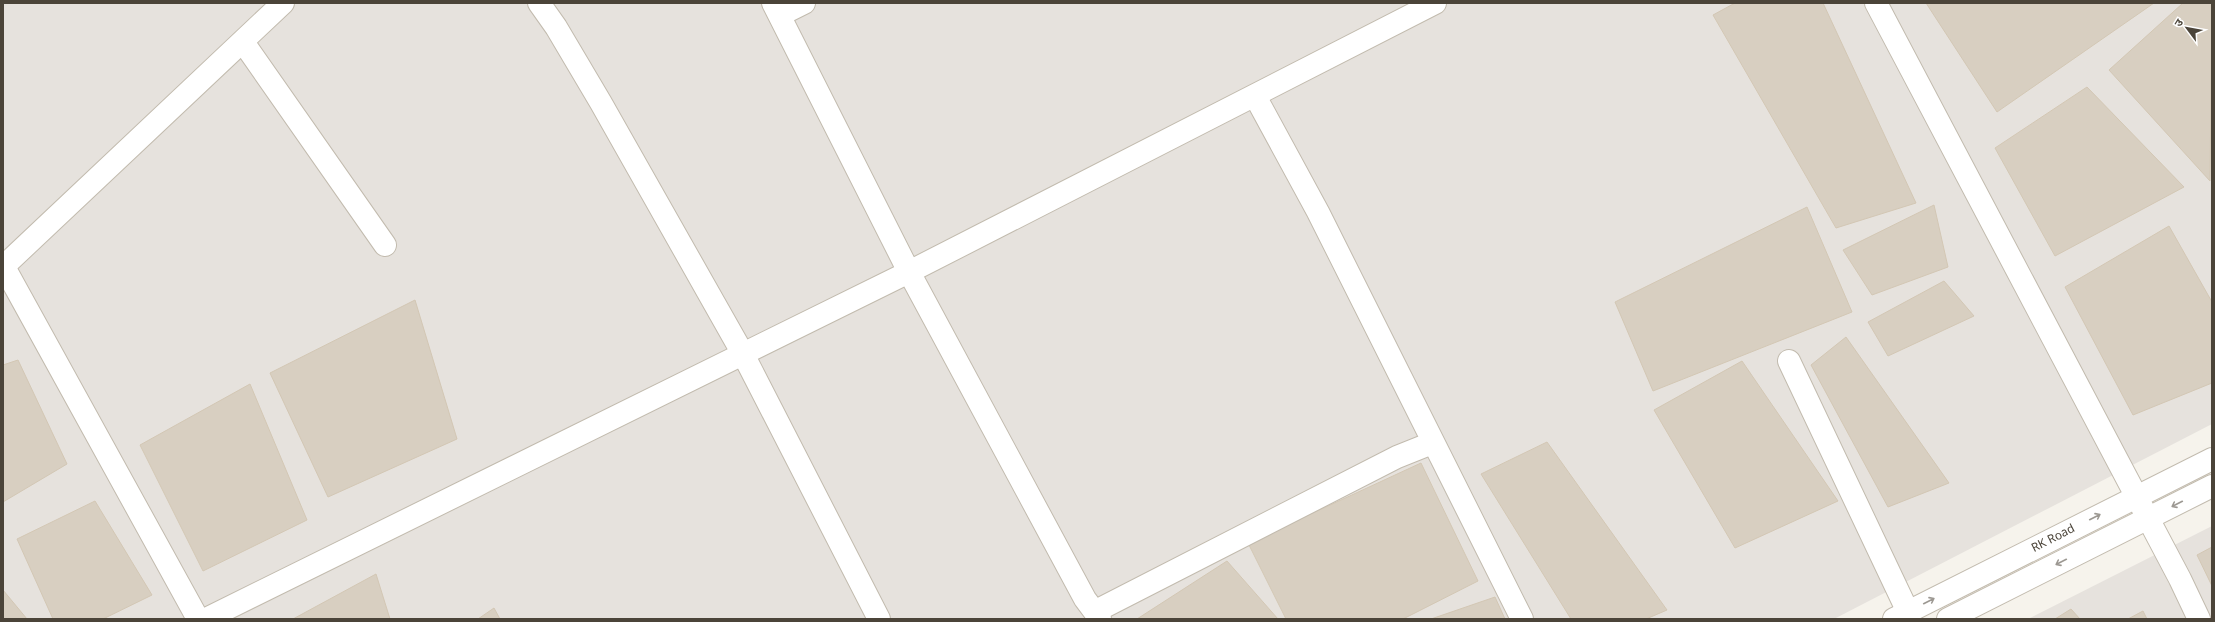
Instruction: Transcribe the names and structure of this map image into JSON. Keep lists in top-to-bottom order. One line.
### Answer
{"streets":{"street":["RK Road"]},"north":"top left"}
